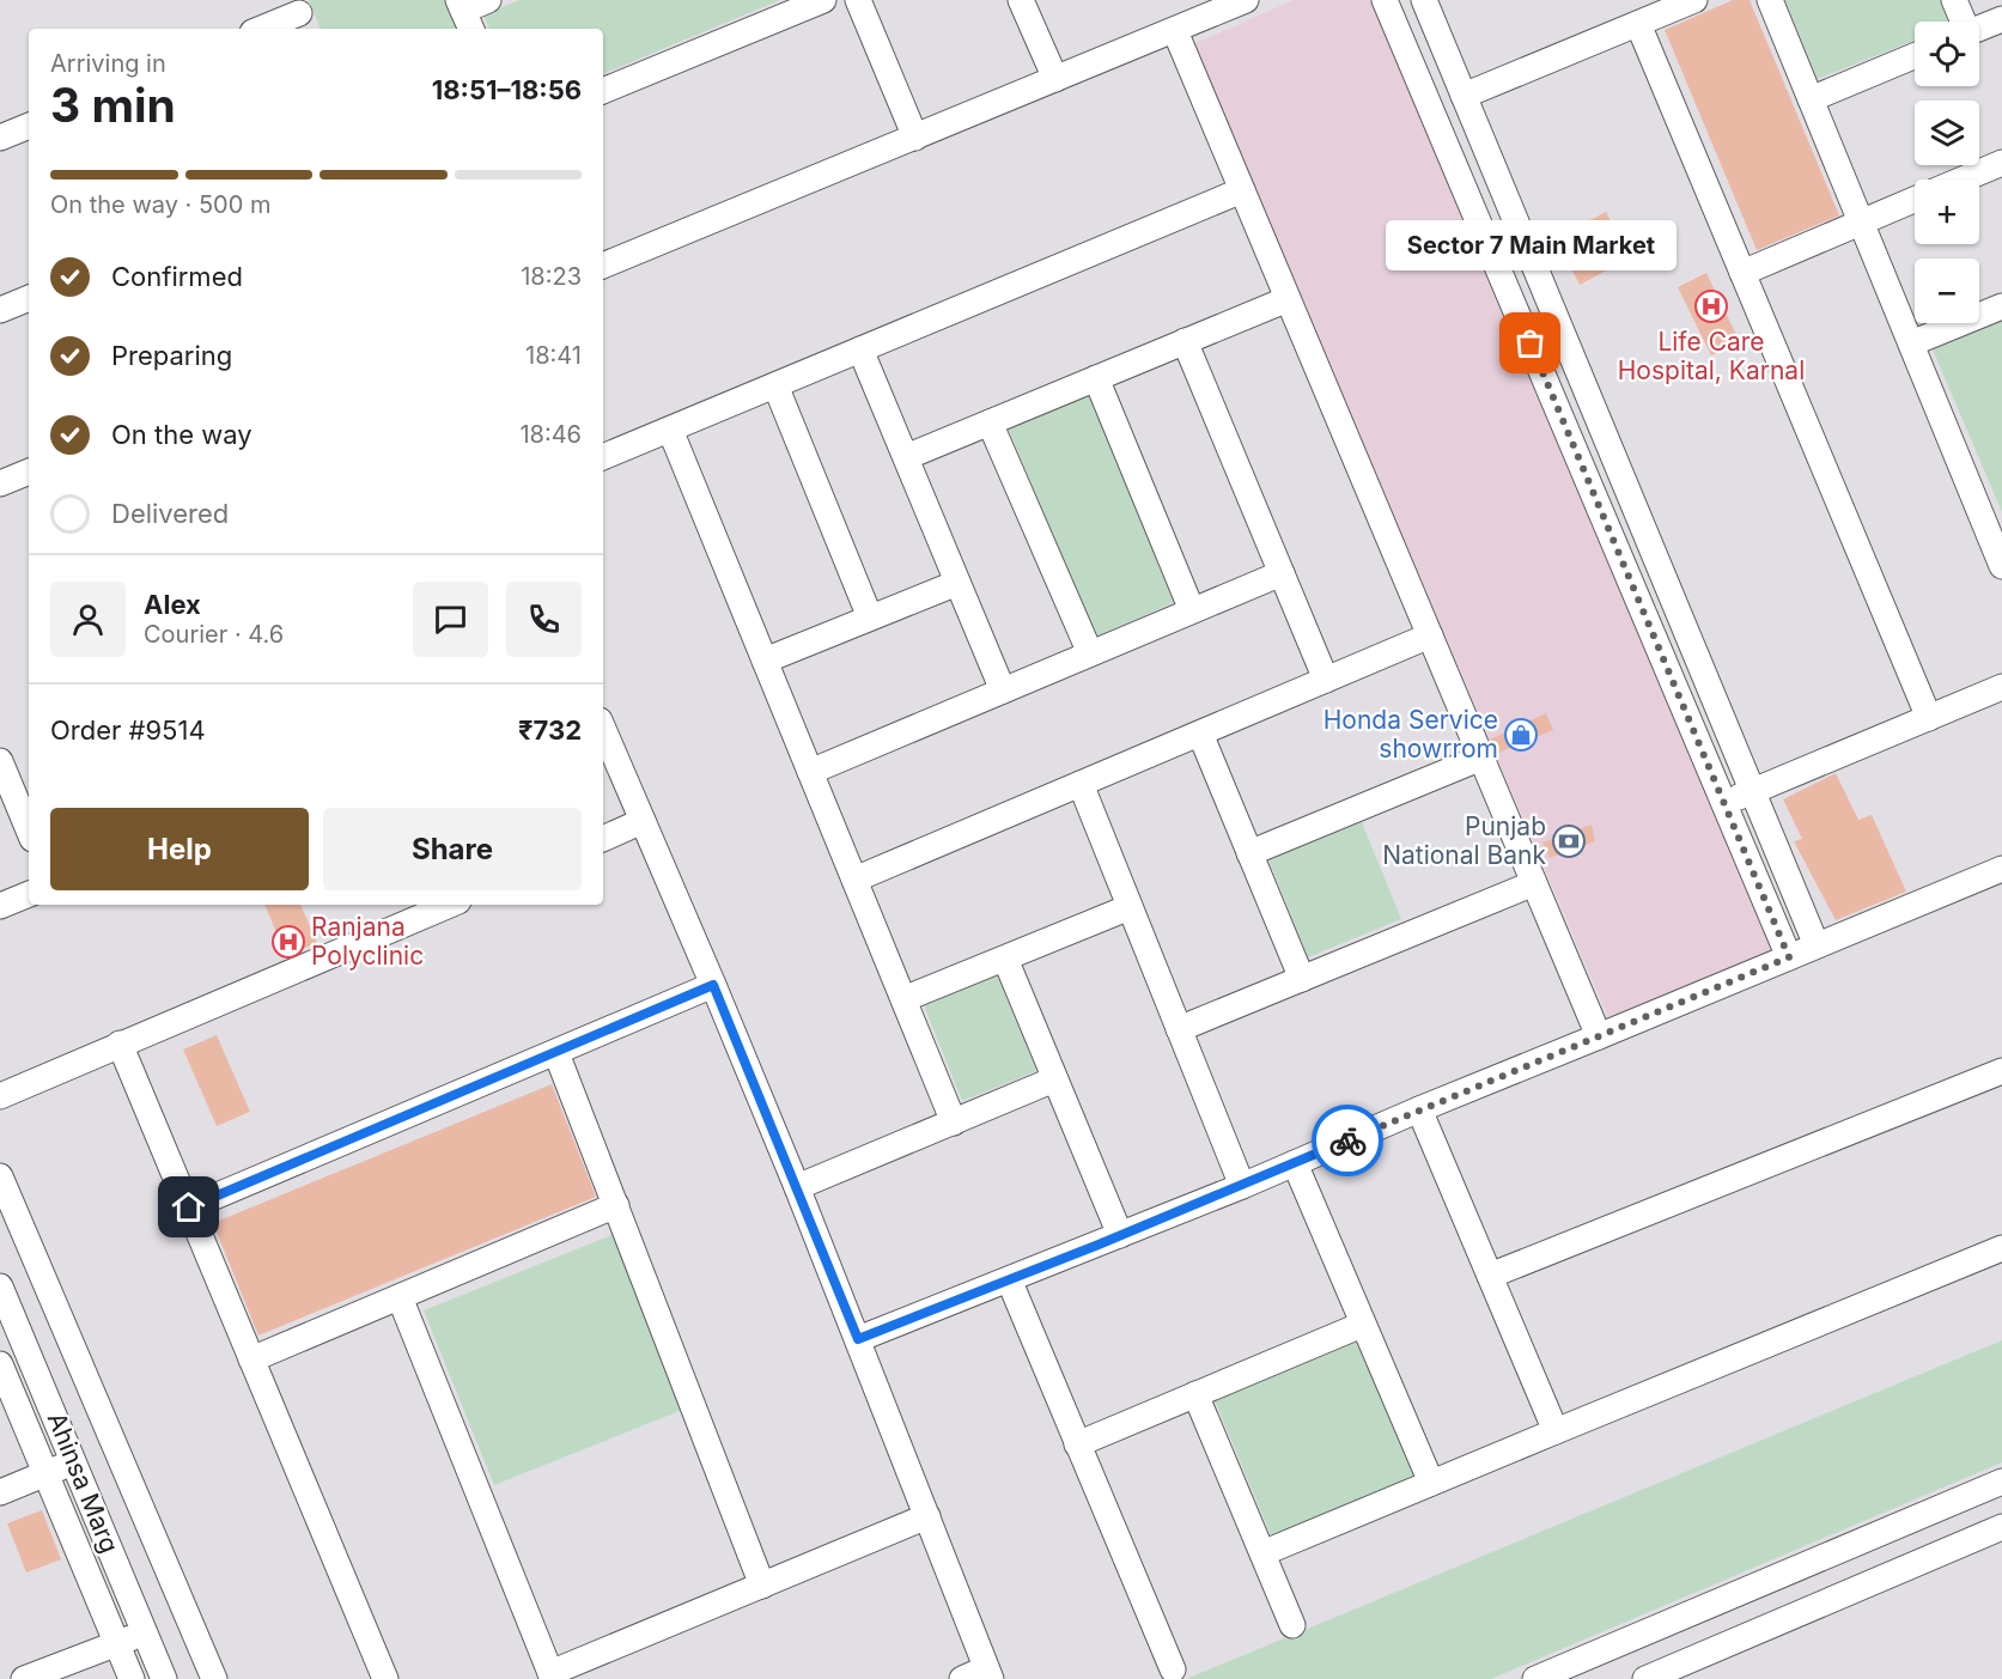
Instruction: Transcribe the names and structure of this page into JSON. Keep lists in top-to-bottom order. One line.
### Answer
{"streets":{"street":["Ahinsa Marg"]},"places":{"hospital":["Life Care Hospital, Karnal","Ranjana Polyclinic"],"other":["Sector 7 Main Market"],"shop":["Honda Service showrrom"],"bank":["Punjab National Bank"]},"page":{"map_buttons":["+","−"],"heading":["3 min","Arriving in","18:51–18:56"],"panel":["Alex","Courier · 4.6","Order #9514","₹732"],"bar":"On the way · 500 m","bubble":"Sector 7 Main Market","list":[["Confirmed","18:23"],["Preparing","18:41"],["On the way","18:46"],"Delivered"],"buttons":["Help","Share"]}}
